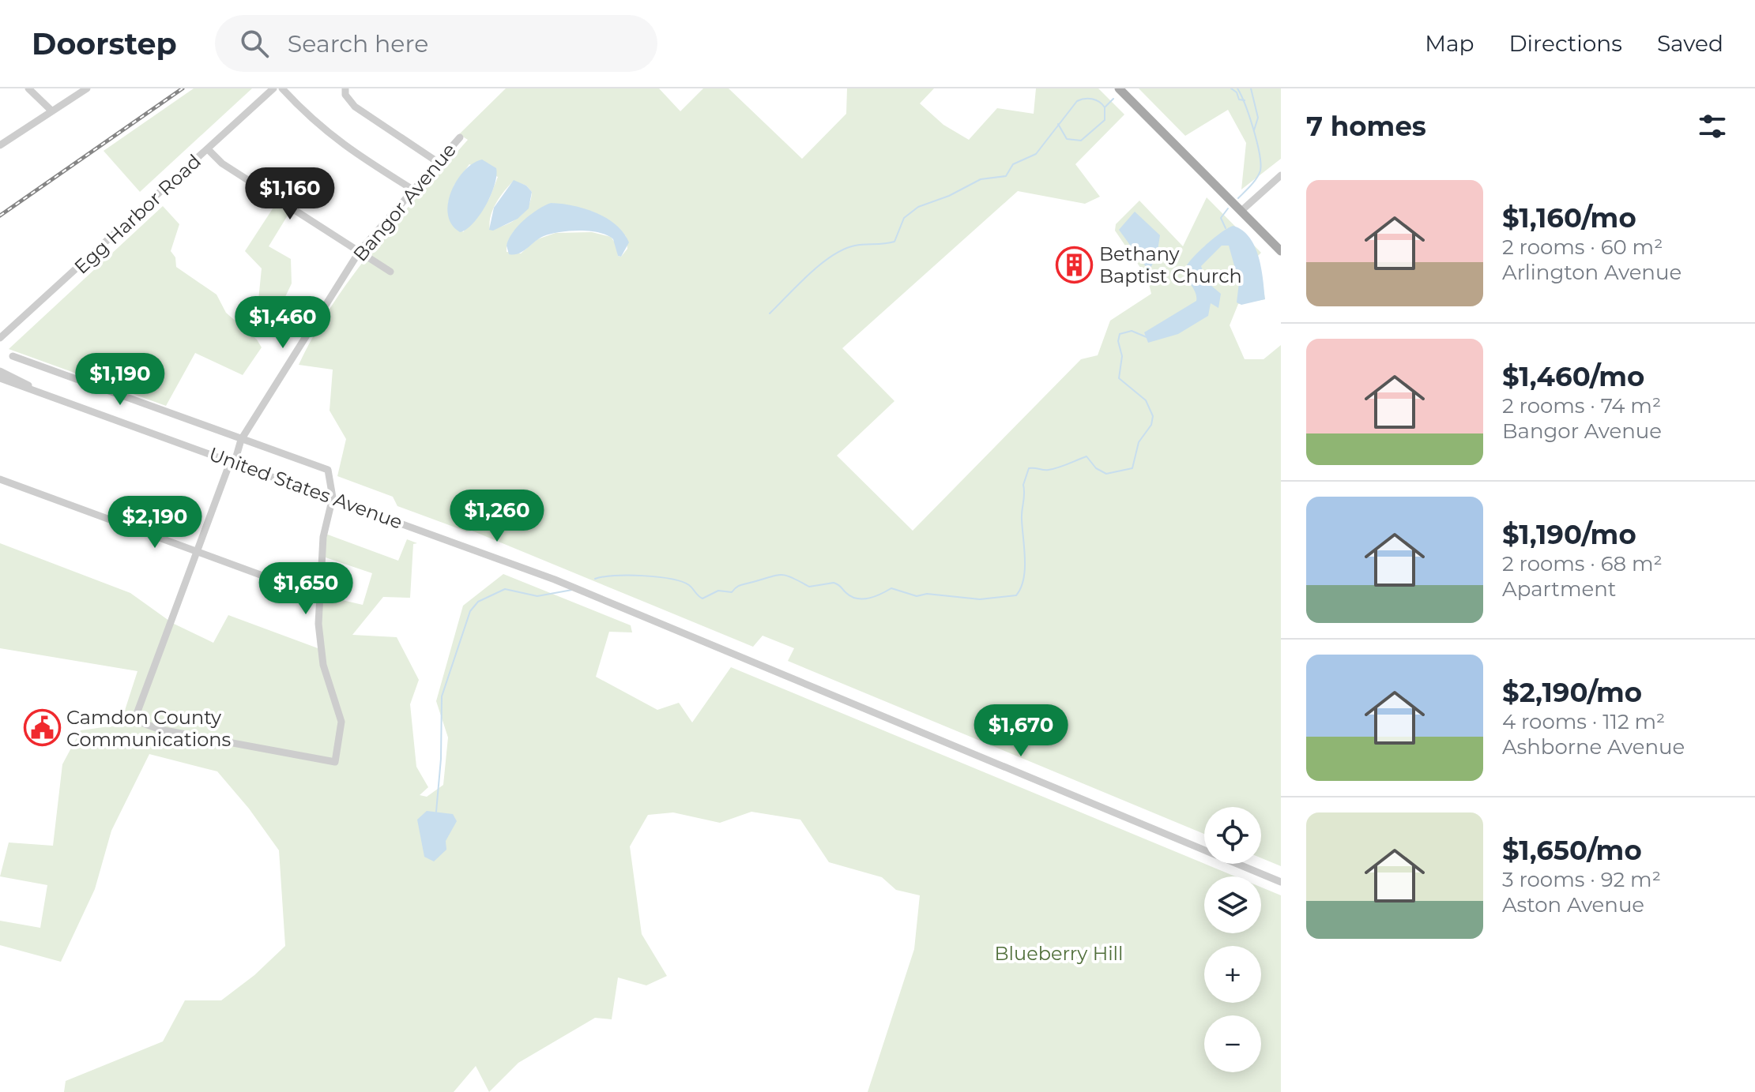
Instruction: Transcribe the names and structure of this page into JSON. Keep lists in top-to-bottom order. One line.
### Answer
{"streets":{"street":["Bangor Avenue","Egg Harbor Road","United States Avenue"]},"crossings":[["Bangor Avenue","United States Avenue"]],"parks":["Blueberry Hill"],"places":{"building":["Bethany Baptist Church"],"public building":["Camdon County Communications"]},"page":{"header":"Doorstep","search":"Search here","nav":["Map","Directions","Saved"],"heading":"7 homes","list":[{"name":"$1,160/mo","note":"2 rooms · 60 m² · Arlington Avenue"},{"name":"$1,460/mo","note":"2 rooms · 74 m² · Bangor Avenue"},{"name":"$1,190/mo","note":"2 rooms · 68 m² · Apartment"},{"name":"$2,190/mo","note":"4 rooms · 112 m² · Ashborne Avenue"},{"name":"$1,650/mo","note":"3 rooms · 92 m² · Aston Avenue"}],"price":["$1,160","$1,460","$1,190","$1,260","$2,190","$1,650","$1,670"],"map_buttons":["+","−"]}}
